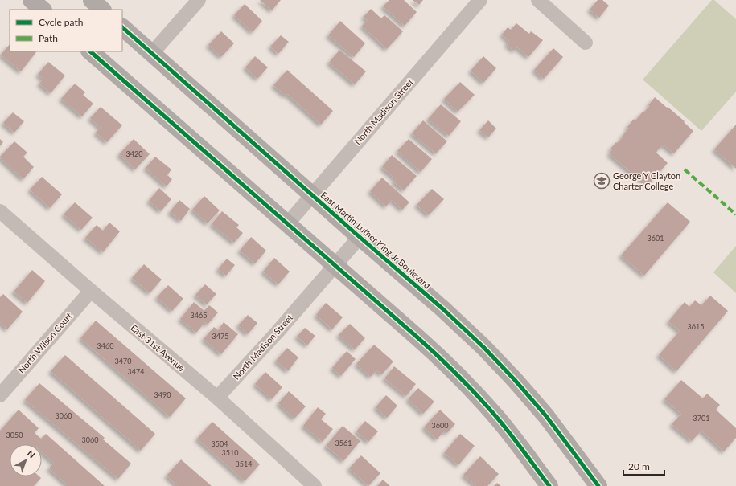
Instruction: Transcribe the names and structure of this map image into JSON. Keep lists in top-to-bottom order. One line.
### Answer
{"streets":{"main road":["East Martin Luther King Jr Boulevard"],"street":["North Madison Street","North Wilson Court","East 31st Avenue"]},"crossings":[["North Madison Street","East Martin Luther King Jr Boulevard"],["North Madison Street","East 31st Avenue"],["North Wilson Court","East 31st Avenue"]],"places":{"school or university":["George Y Clayton Charter College"]},"house_numbers":["3420","3601","3465","3615","3475","3460","3470","3474","3490","3060","3701","3600","3050","3060","3561","3504","3510","3514"],"legend":["Cycle path","Path"],"scale_bar":"20 m","north":"top right"}
